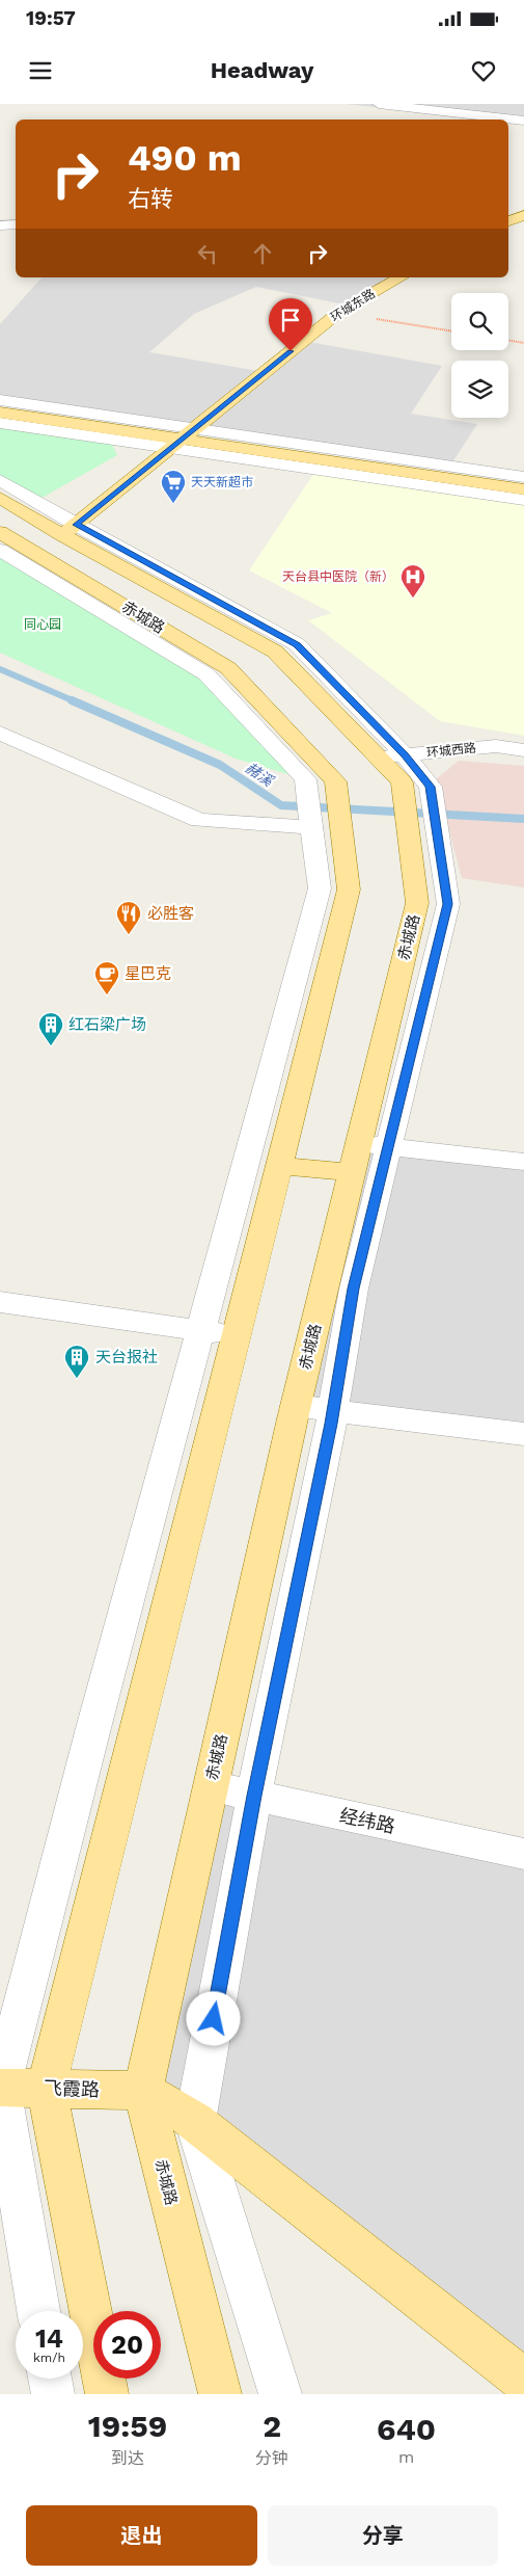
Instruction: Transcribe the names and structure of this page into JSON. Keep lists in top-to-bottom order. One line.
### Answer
{"streets":{"main road":["环城东路","赤城路","飞霞路"],"street":["环城西路","经纬路"]},"crossings":[["环城东路","赤城路"],["赤城路","环城西路"],["赤城路","经纬路"],["赤城路","飞霞路"]],"water":["赭溪"],"parks":["同心园"],"places":{"supermarket":["天天新超市"],"hospital":["天台县中医院（新）"],"restaurant":["必胜客"],"cafe":["星巴克"],"building":["红石梁广场","天台报社"]},"page":{"status":"19:57","header":"Headway","turn":["490 m","右转"],"speed":"14 km/h","limit":"20","eta":["19:59","到达","2","分钟","640","m"],"buttons":["退出","分享"]}}
